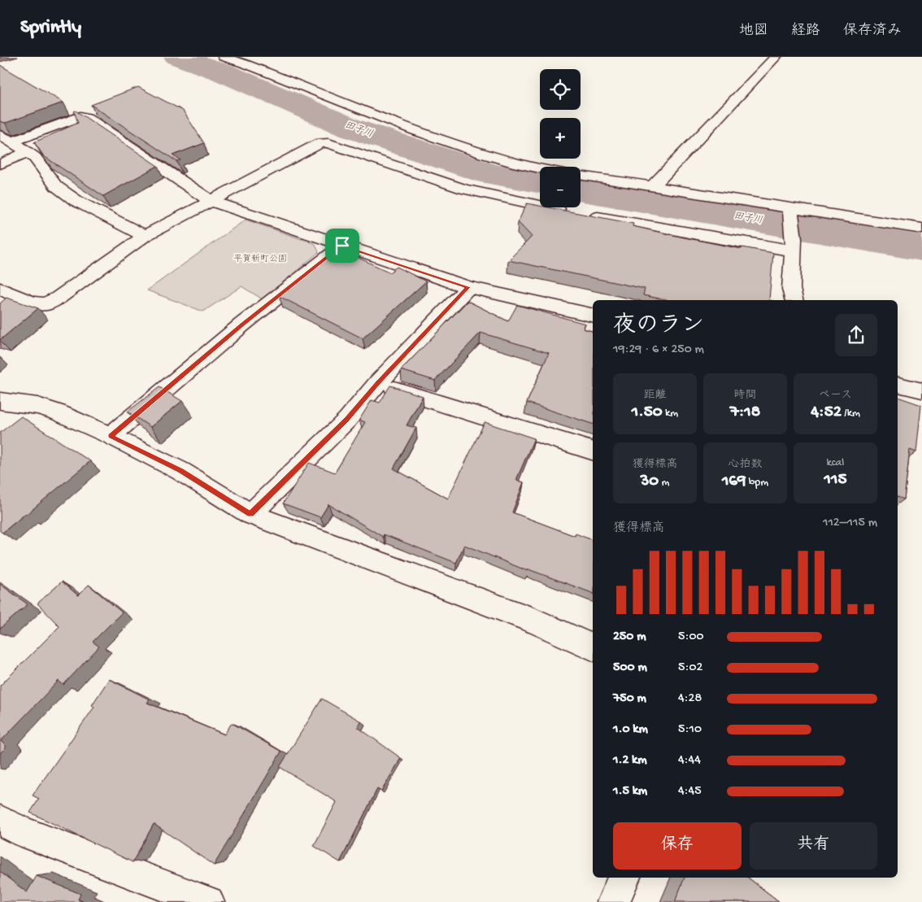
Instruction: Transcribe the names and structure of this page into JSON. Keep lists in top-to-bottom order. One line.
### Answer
{"water":["田子川"],"parks":["平賀新町公園"],"page":{"header":"Sprintly","nav":["地図","経路","保存済み"],"map_buttons":["+","−"],"heading":["夜のラン","19:29 · 6 × 250 m"],"stats":[["距離","1.50 km"],["時間","7:18"],["ペース","4:52 /km"],["獲得標高","30 m"],["心拍数","169 bpm"],["kcal","115"]],"chart":["獲得標高","112–115 m"],"list":[{"name":"250 m","note":"5:00"},{"name":"500 m","note":"5:02"},{"name":"750 m","note":"4:28"},{"name":"1.0 km","note":"5:10"},{"name":"1.2 km","note":"4:44"},{"name":"1.5 km","note":"4:45"}],"buttons":["保存","共有"]}}
